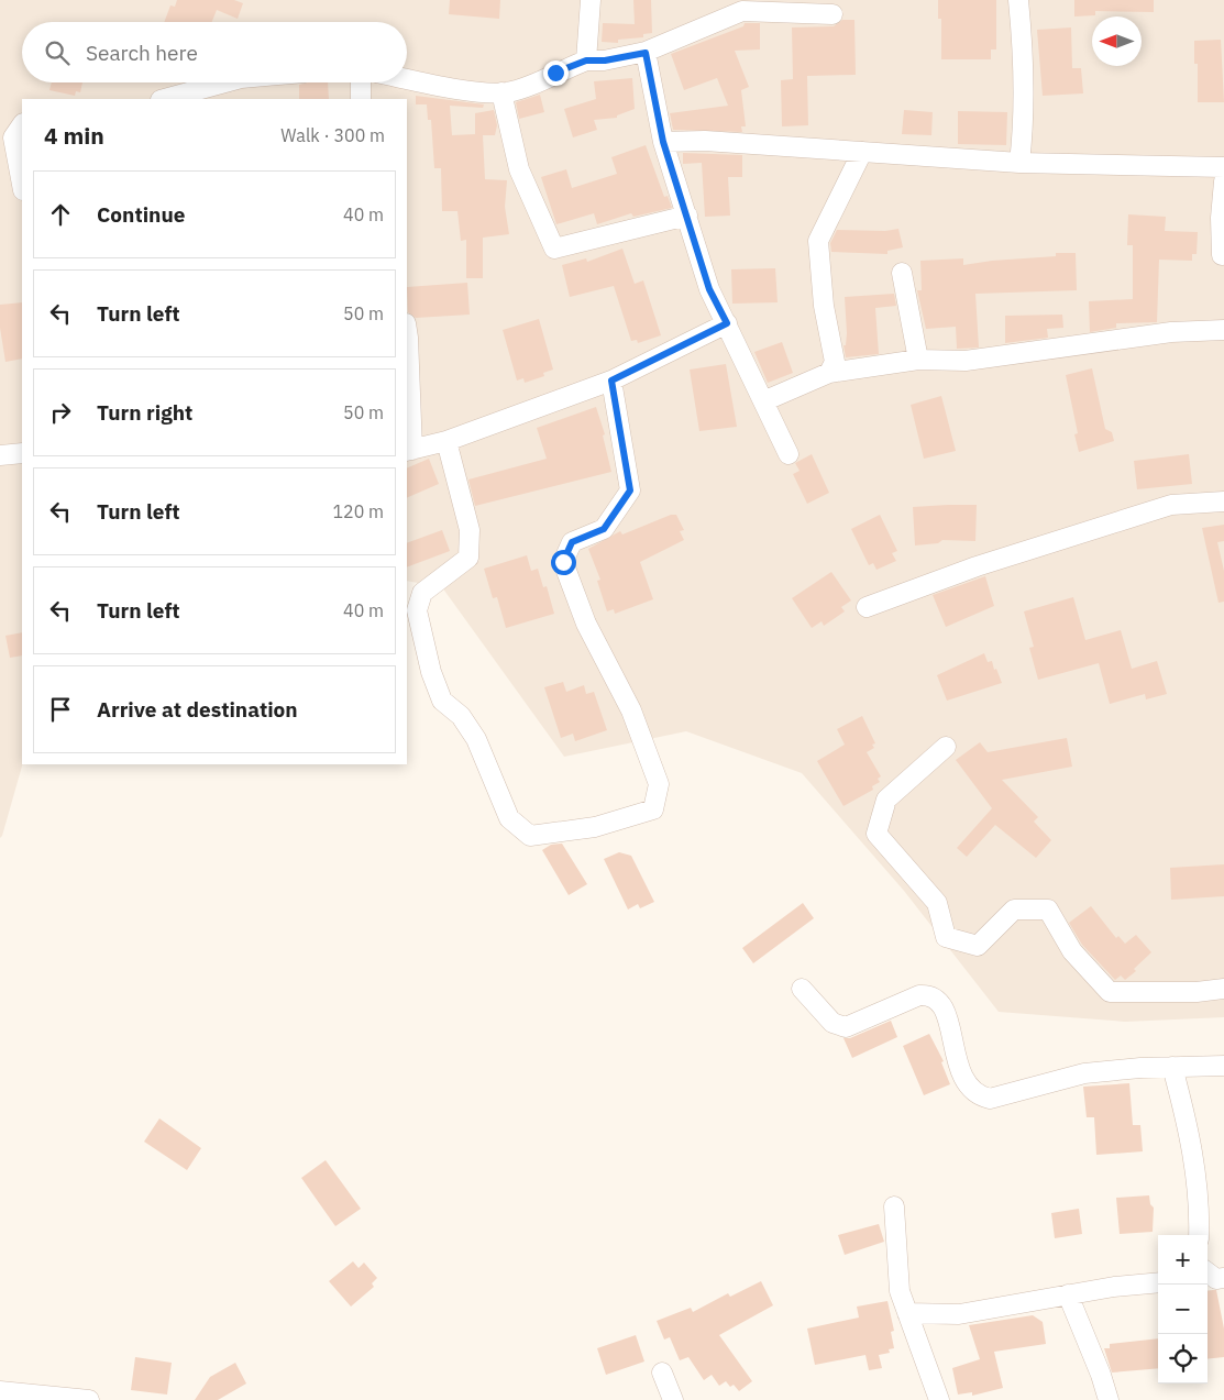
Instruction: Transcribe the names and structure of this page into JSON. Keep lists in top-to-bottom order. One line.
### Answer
{"north":"left","page":{"search":"Search here","heading":["4 min","Walk · 300 m"],"list":[["Continue","40 m"],["Turn left","50 m"],["Turn right","50 m"],["Turn left","120 m"],["Turn left","40 m"],"Arrive at destination"],"map_buttons":["+","−"]}}
